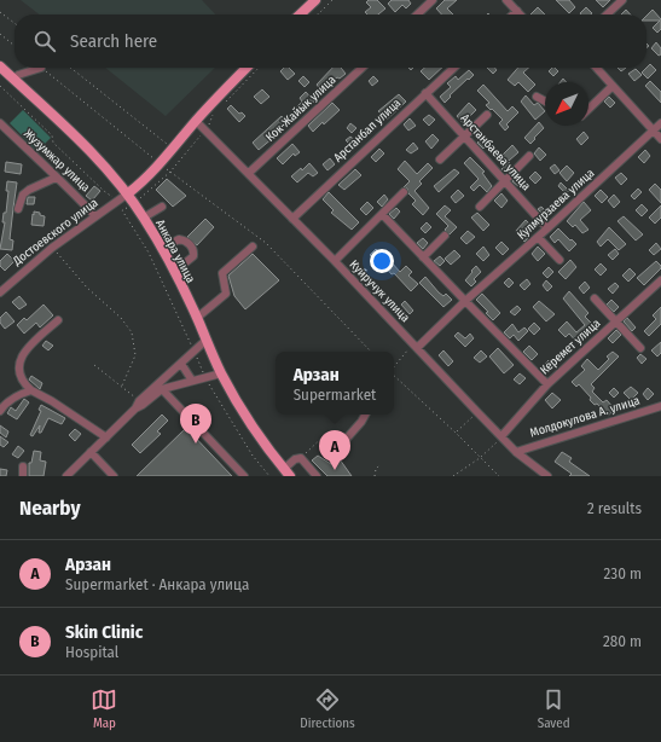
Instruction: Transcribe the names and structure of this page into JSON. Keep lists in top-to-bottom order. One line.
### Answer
{"streets":{"main road":["Анкара улица"],"street":["Кок-Жайык улица","Арстанбап улица","Арстанбаева улица","Жузумжар улица","Кулмурзаева улица","Достоевского улица","Куйручук улица","Керемет улица","Молдокулова А. улица"]},"crossings":[["Кок-Жайык улица","Куйручук улица"],["Арстанбап улица","Арстанбаева улица"],["Арстанбап улица","Куйручук улица"],["Арстанбаева улица","Кулмурзаева улица"],["Жузумжар улица","Достоевского улица"],["Кулмурзаева улица","Куйручук улица"],["Достоевского улица","Анкара улица"],["Куйручук улица","Керемет улица"],["Куйручук улица","Молдокулова А. улица"]],"north":"bottom left","page":{"search":"Search here","popup":["Арзан","Supermarket"],"pins":["B","A"],"heading":["Nearby","2 results"],"list":[{"mark":"A","name":"Арзан","note":"Supermarket · Анкара улица","value":"230 m"},{"mark":"B","name":"Skin Clinic","note":"Hospital","value":"280 m"}],"nav":["Map","Directions","Saved"]}}
